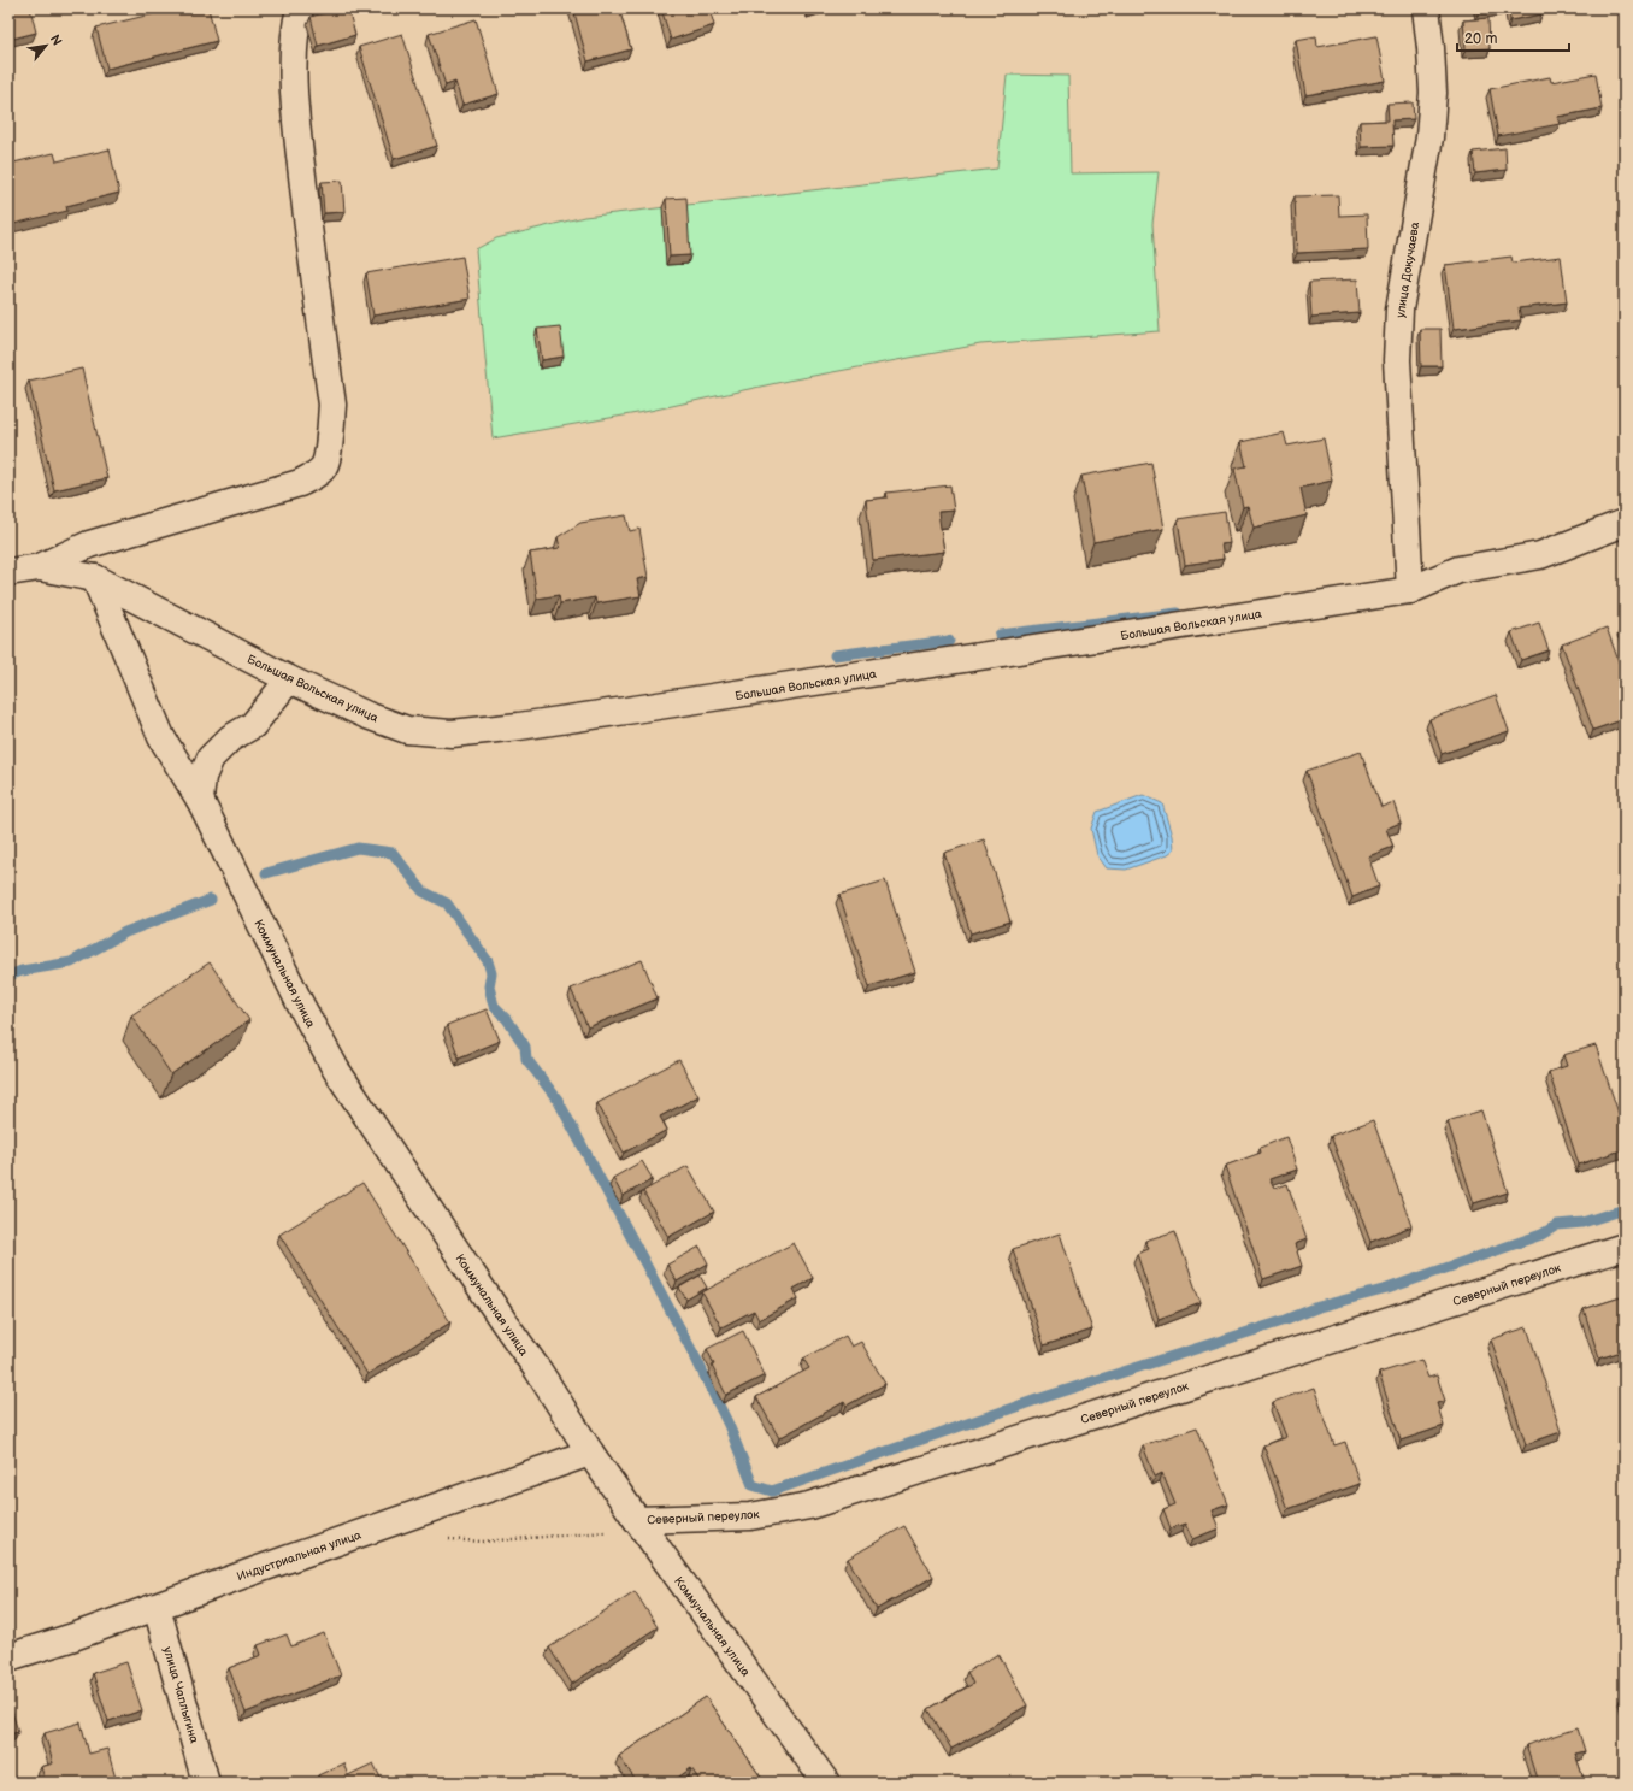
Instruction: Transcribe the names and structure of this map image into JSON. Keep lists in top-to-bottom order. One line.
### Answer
{"streets":{"street":["улица Докучаева","Большая Вольская улица","Коммунальная улица","Северный переулок","Индустриальная улица","улица Чаплыгина"]},"crossings":[["улица Докучаева","Большая Вольская улица"],["Большая Вольская улица","Коммунальная улица"],["Коммунальная улица","Северный переулок"],["Коммунальная улица","Индустриальная улица"],["Индустриальная улица","улица Чаплыгина"]],"scale_bar":"20 m","north":"top right"}
